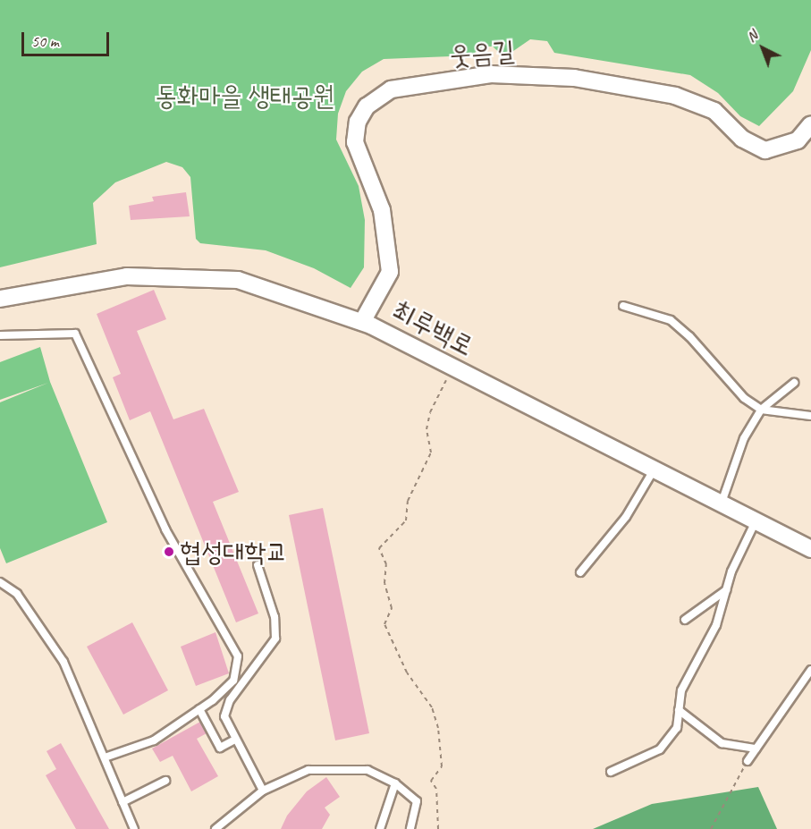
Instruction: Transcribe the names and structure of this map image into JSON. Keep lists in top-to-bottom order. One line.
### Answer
{"streets":{"street":["웃음길","최루백로"]},"crossings":[["웃음길","최루백로"]],"parks":["동화마을 생태공원"],"places":["협성대학교"],"scale_bar":"50 m","north":"top left"}
